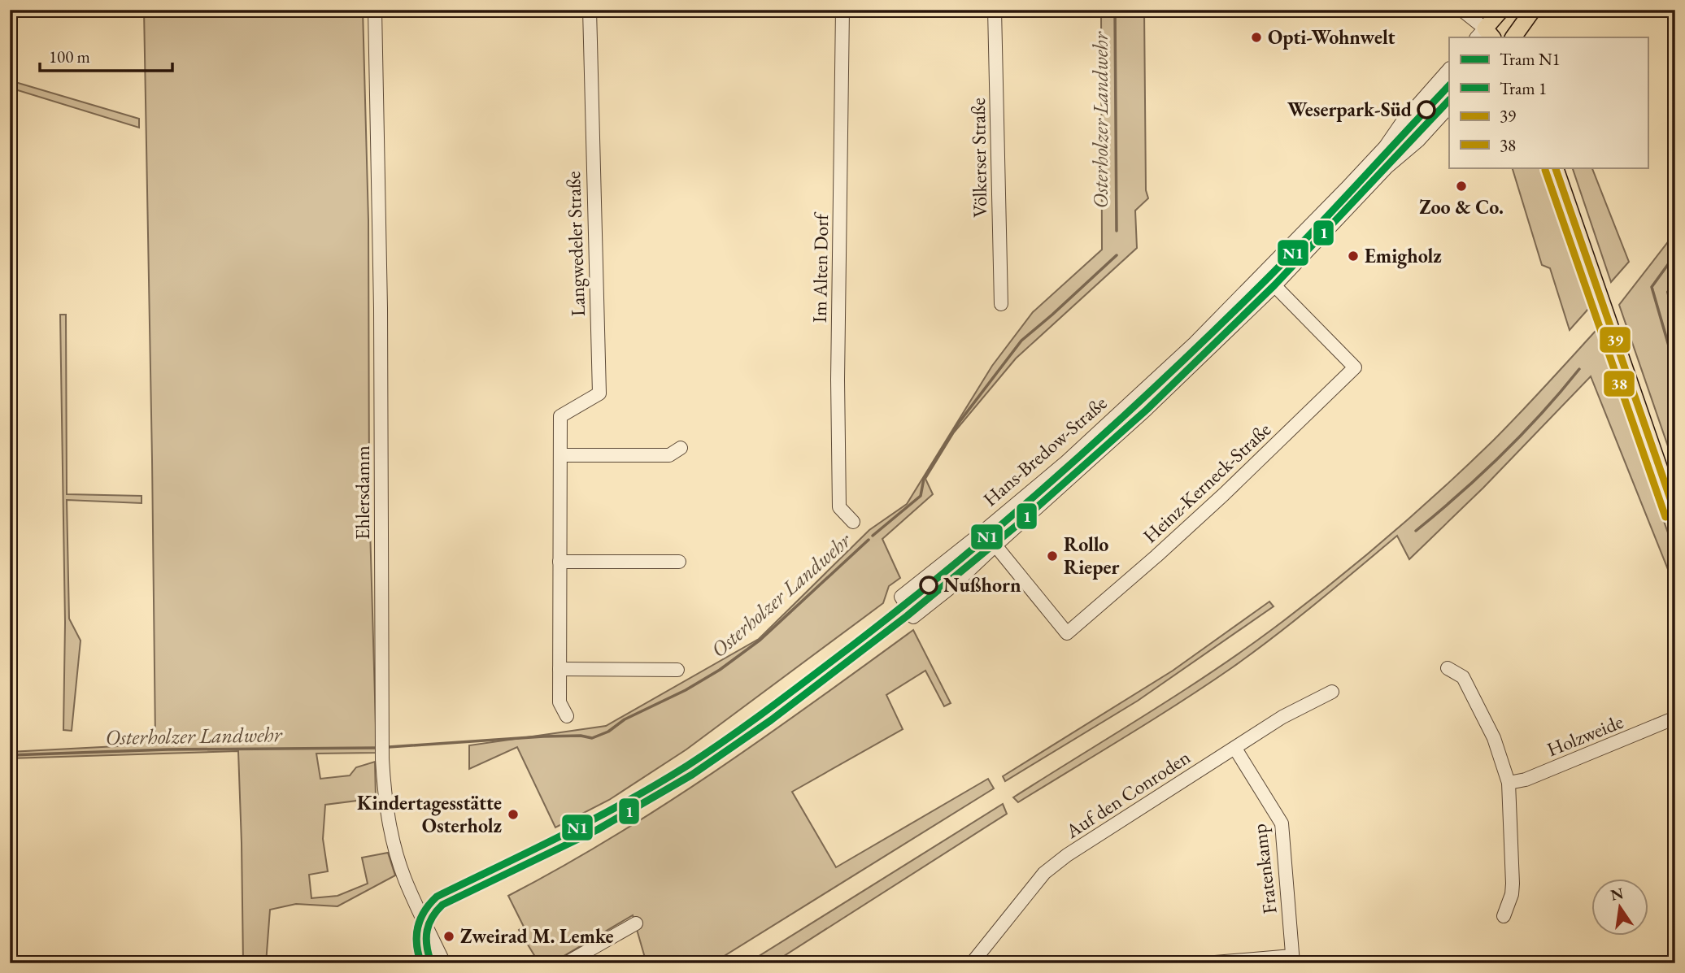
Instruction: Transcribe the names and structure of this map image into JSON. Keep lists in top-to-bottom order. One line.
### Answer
{"streets":{"street":["Völkerser Straße","Langwedeler Straße","Im Alten Dorf","Hans-Bredow-Straße","Heinz-Kerneck-Straße","Ehlersdamm","Holzweide","Auf den Conroden","Fratenkamp"]},"crossings":[["Hans-Bredow-Straße","Heinz-Kerneck-Straße"],["Auf den Conroden","Fratenkamp"]],"water":["Osterholzer Landwehr"],"places":["Opti-Wohnwelt","Weserpark-Süd","Zoo & Co.","Emigholz","Rollo Rieper","Nußhorn","Kindertagesstätte Osterholz","Zweirad M. Lemke"],"lines":["tram line N1","tram line 1","transit line 39","transit line 38"],"legend":["Tram N1","Tram 1","39","38"],"scale_bar":"100 m","north":"top"}
